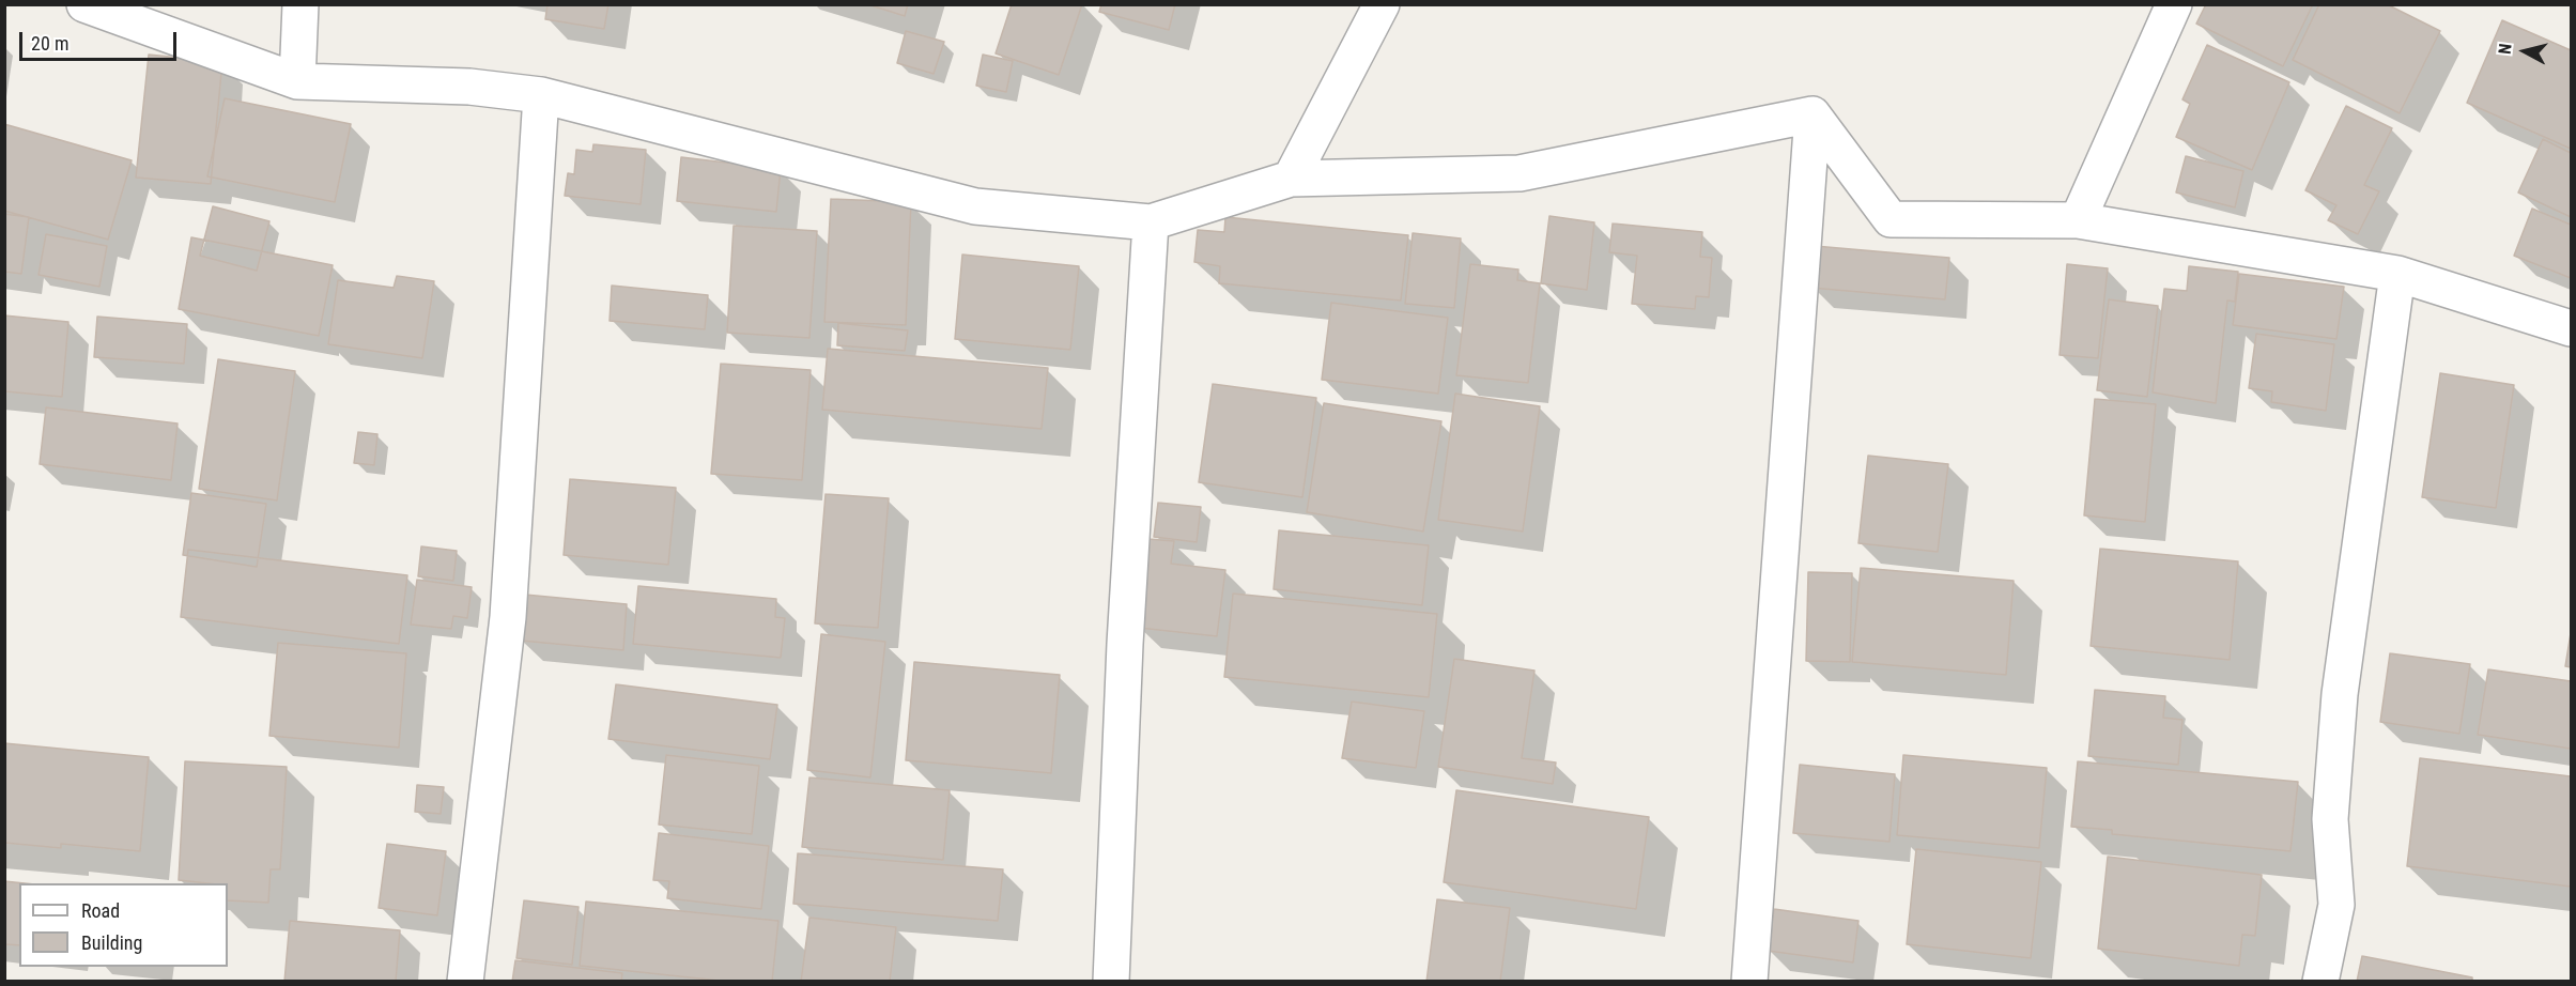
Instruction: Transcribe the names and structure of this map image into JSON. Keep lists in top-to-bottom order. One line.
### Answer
{"legend":["Road","Building"],"scale_bar":"20 m","north":"left"}
